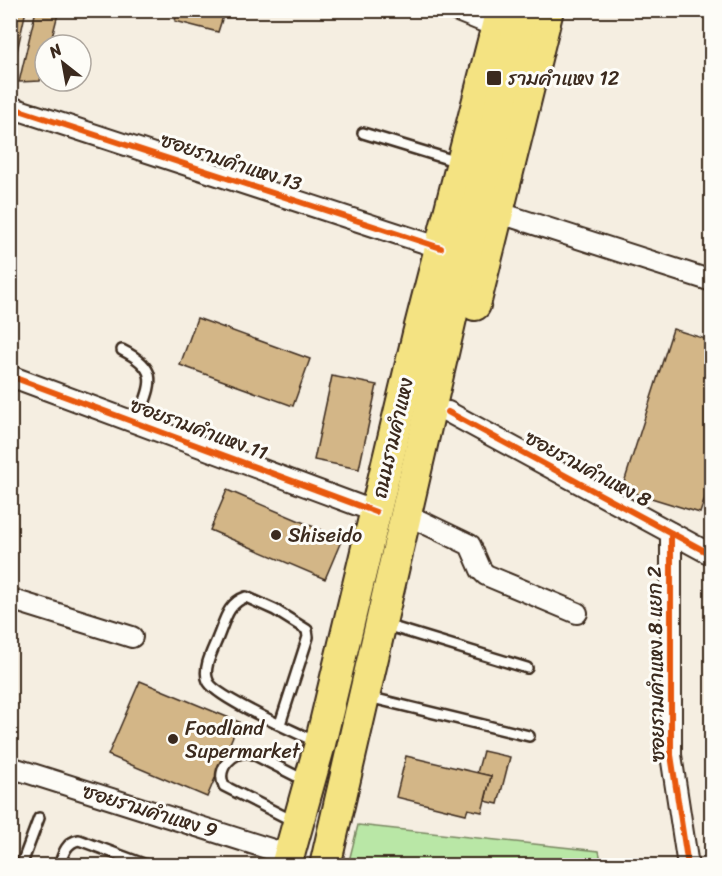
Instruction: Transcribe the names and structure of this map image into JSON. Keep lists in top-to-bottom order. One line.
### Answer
{"streets":{"main road":["ถนนรามคำแหง"],"street":["ซอยรามคำแหง 13","ซอยรามคำแหง 11","ซอยรามคำแหง 8","ซอยรามคำแหง 8 แยก 2","ซอยรามคำแหง 9"]},"crossings":[["ซอยรามคำแหง 13","ถนนรามคำแหง"],["ซอยรามคำแหง 11","ถนนรามคำแหง"],["ถนนรามคำแหง","ซอยรามคำแหง 8"],["ถนนรามคำแหง","ซอยรามคำแหง 9"],["ซอยรามคำแหง 8","ซอยรามคำแหง 8 แยก 2"]],"places":{"transit":["รามคำแหง 12"],"other":["Shiseido","Foodland Supermarket"]},"north":"top left"}
